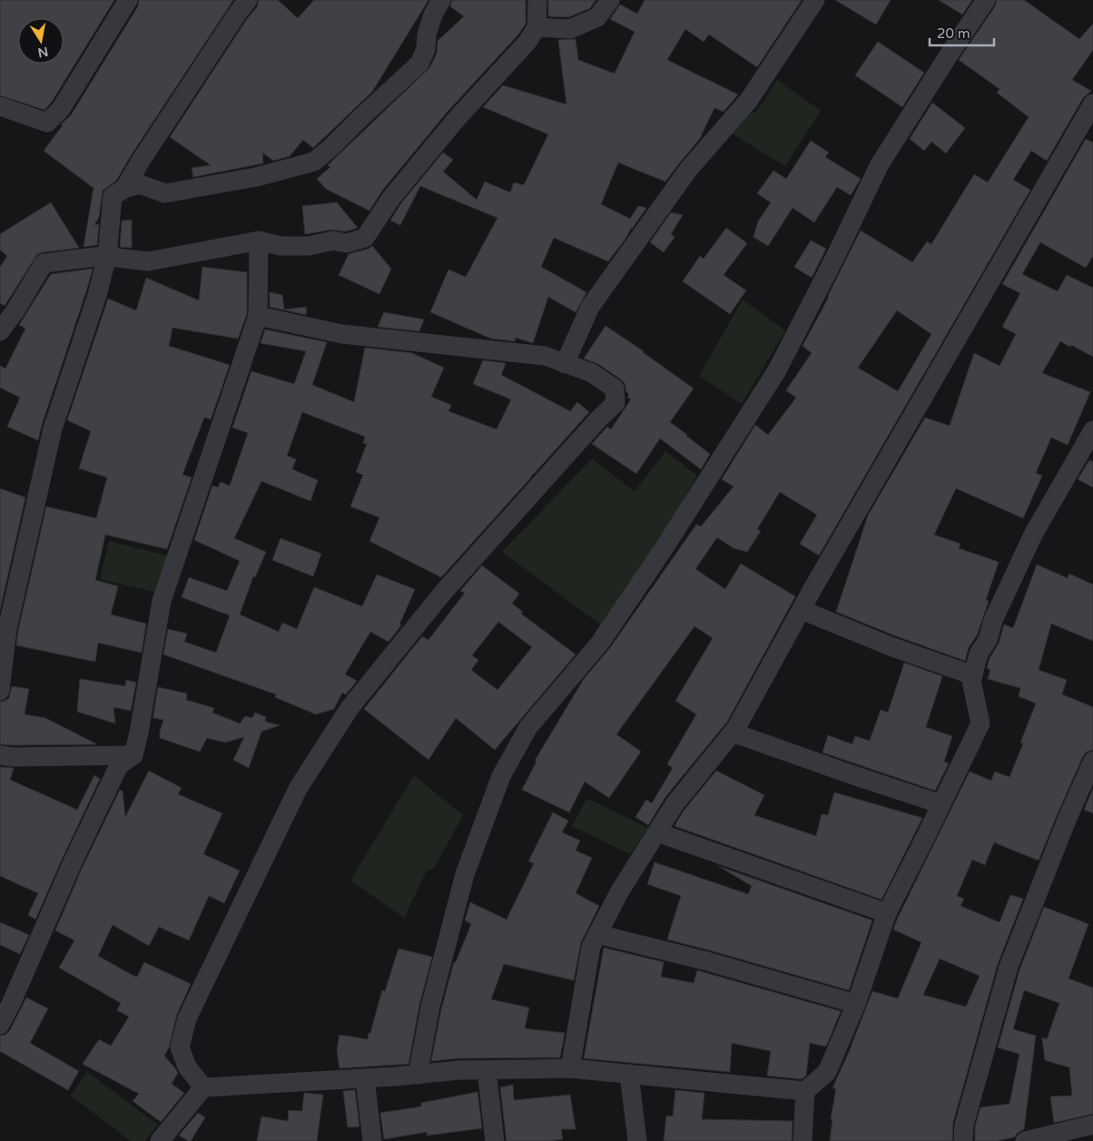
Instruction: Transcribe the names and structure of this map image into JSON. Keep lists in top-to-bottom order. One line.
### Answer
{"scale_bar":"20 m","north":"bottom"}
